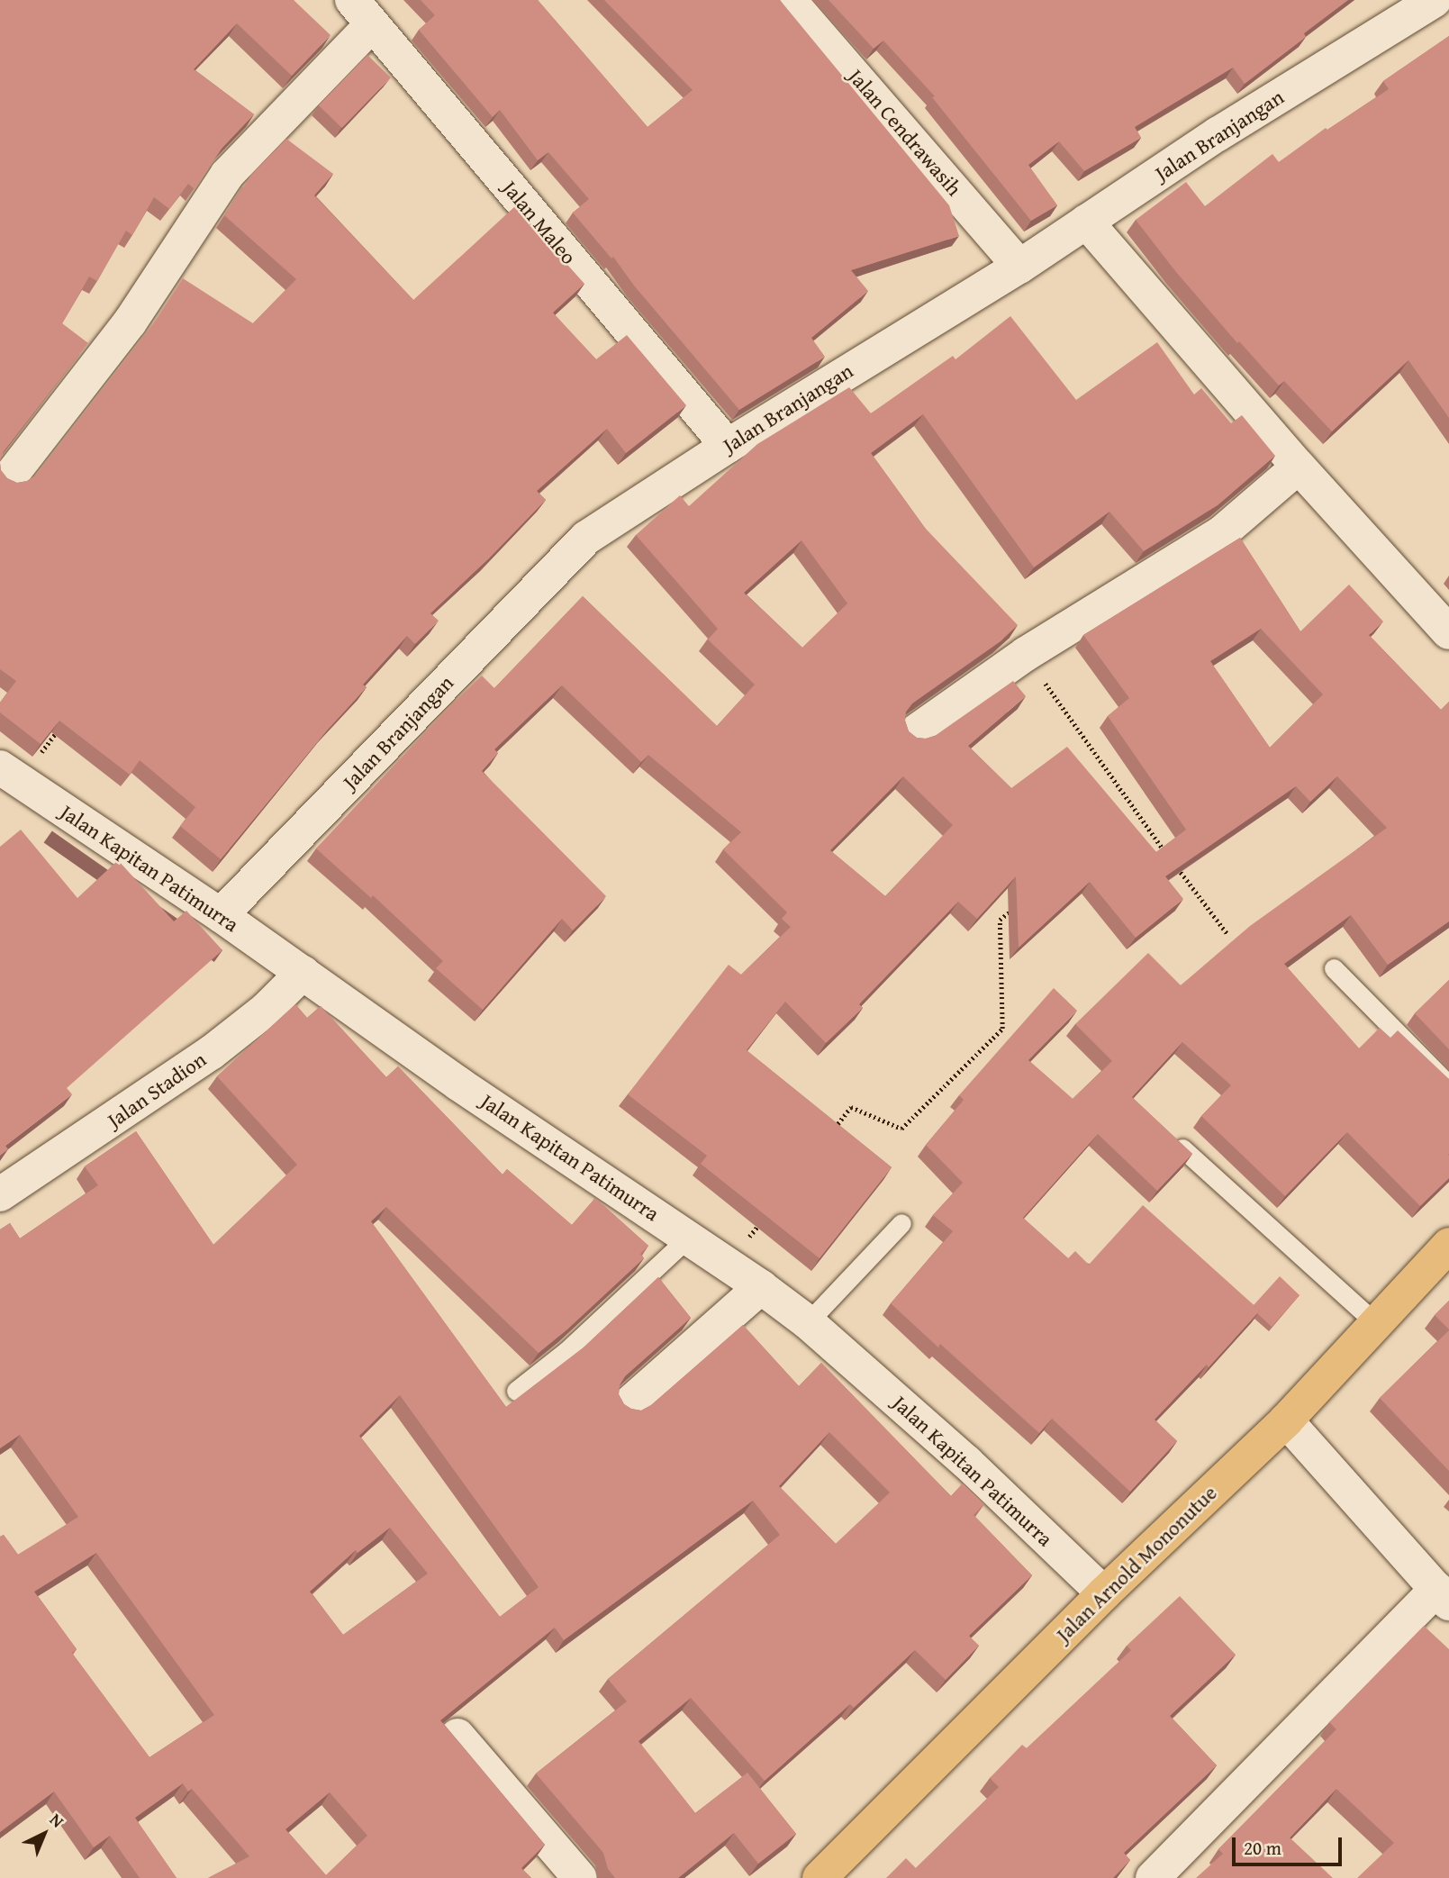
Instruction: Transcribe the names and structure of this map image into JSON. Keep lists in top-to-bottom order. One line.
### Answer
{"streets":{"highway":["Jalan Arnold Mononutue"],"street":["Jalan Cendrawasih","Jalan Branjangan","Jalan Maleo","Jalan Kapitan Patimurra","Jalan Stadion"]},"crossings":[["Jalan Cendrawasih","Jalan Branjangan"],["Jalan Branjangan","Jalan Maleo"],["Jalan Branjangan","Jalan Kapitan Patimurra"],["Jalan Kapitan Patimurra","Jalan Stadion"],["Jalan Kapitan Patimurra","Jalan Arnold Mononutue"]],"scale_bar":"20 m","north":"top right"}
